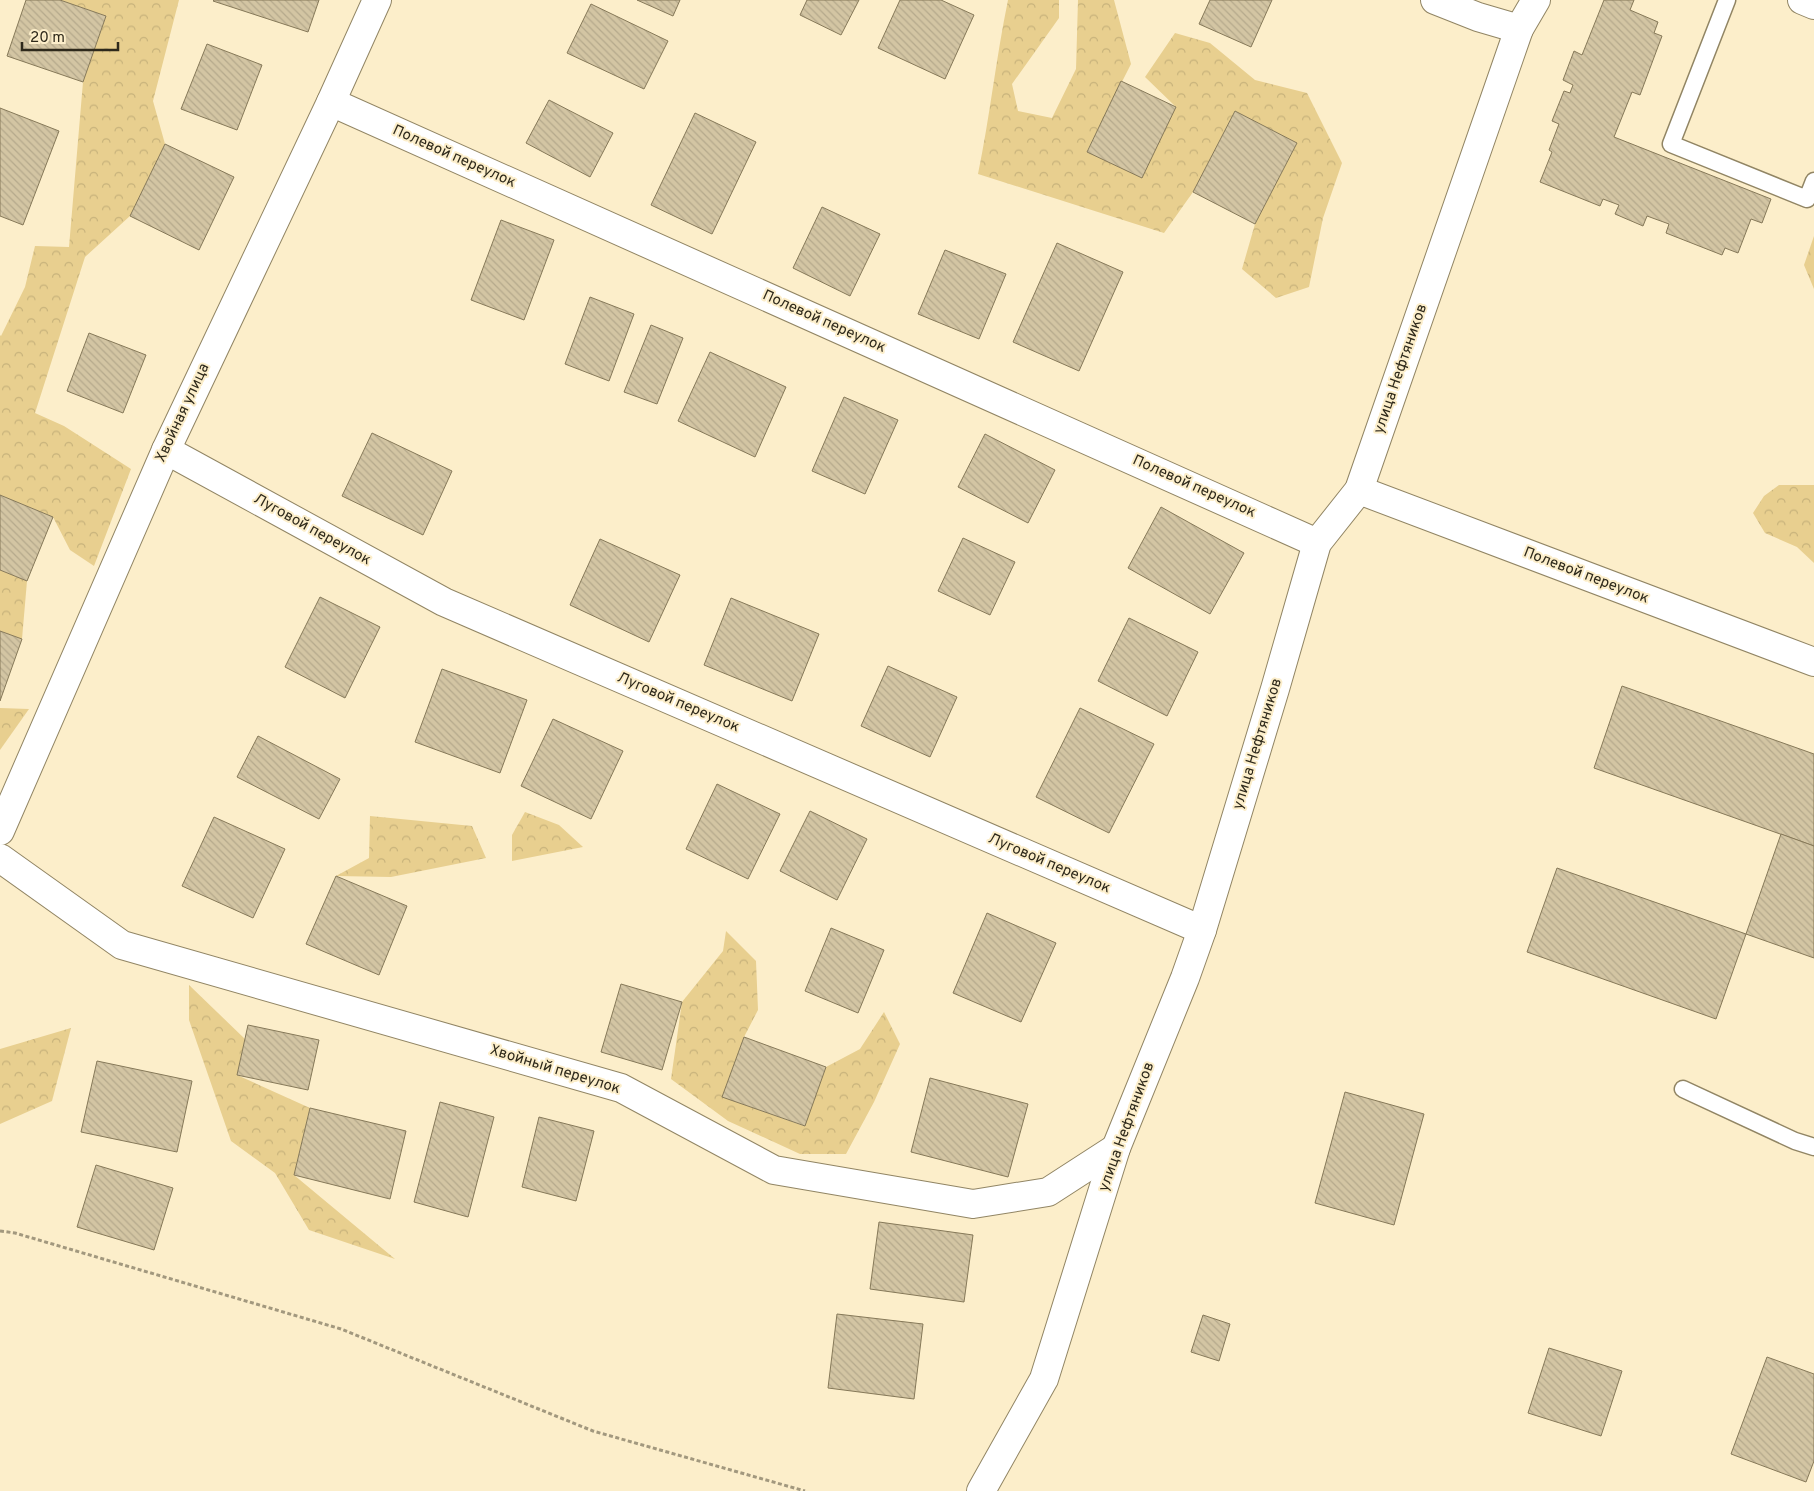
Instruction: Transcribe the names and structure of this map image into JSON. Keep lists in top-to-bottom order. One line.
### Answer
{"streets":{"street":["Полевой переулок","улица Нефтяников","Хвойная улица","Луговой переулок","Хвойный переулок"]},"crossings":[["Полевой переулок","улица Нефтяников"],["Полевой переулок","Хвойная улица"],["улица Нефтяников","Луговой переулок"],["улица Нефтяников","Хвойный переулок"],["Хвойная улица","Луговой переулок"]],"scale_bar":"20 m"}
